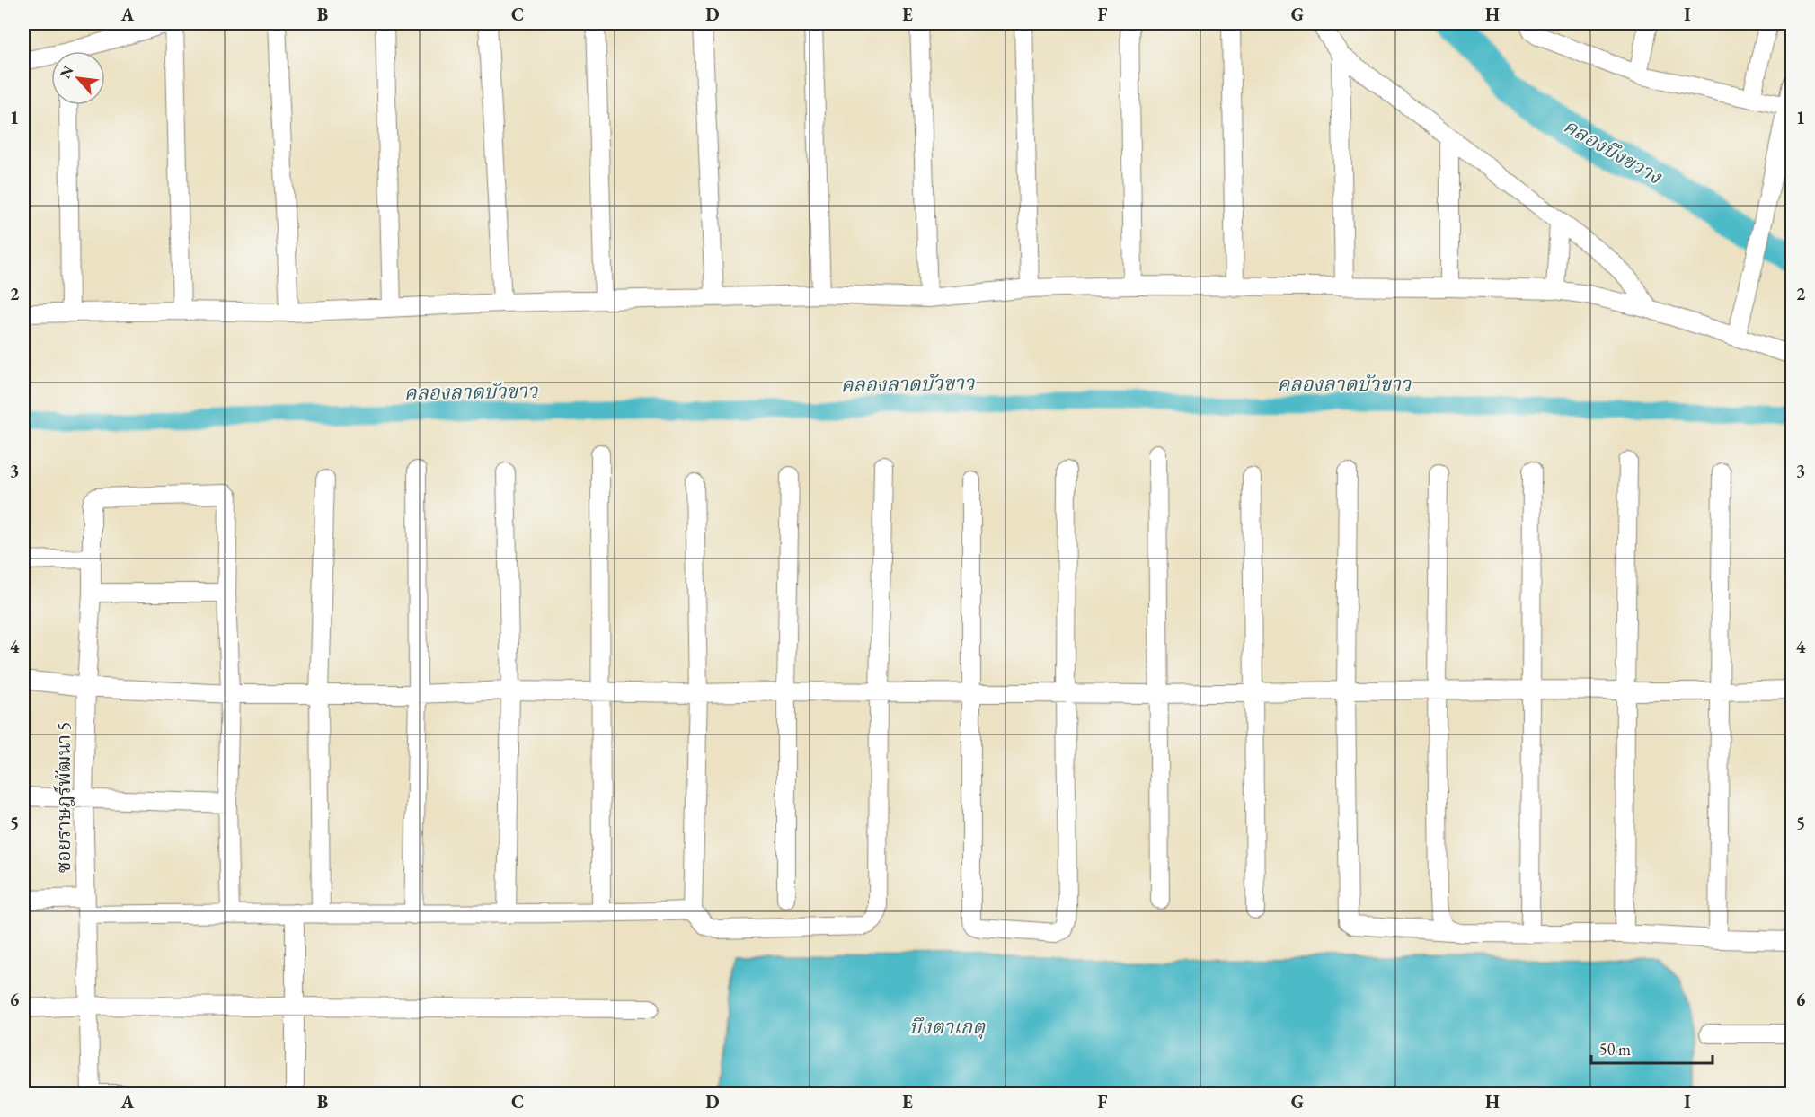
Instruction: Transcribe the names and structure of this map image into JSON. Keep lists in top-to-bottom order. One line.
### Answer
{"streets":{"street":["ซอยราษฎร์พัฒนา 5"]},"water":["คลองบึงขวาง","คลองลาดบัวขาว","บึงตาเกตุ"],"scale_bar":"50 m","north":"top left","grid":{"columns":["A","B","C","D","E","F","G","H","I"],"rows":["1","2","3","4","5","6"]}}
